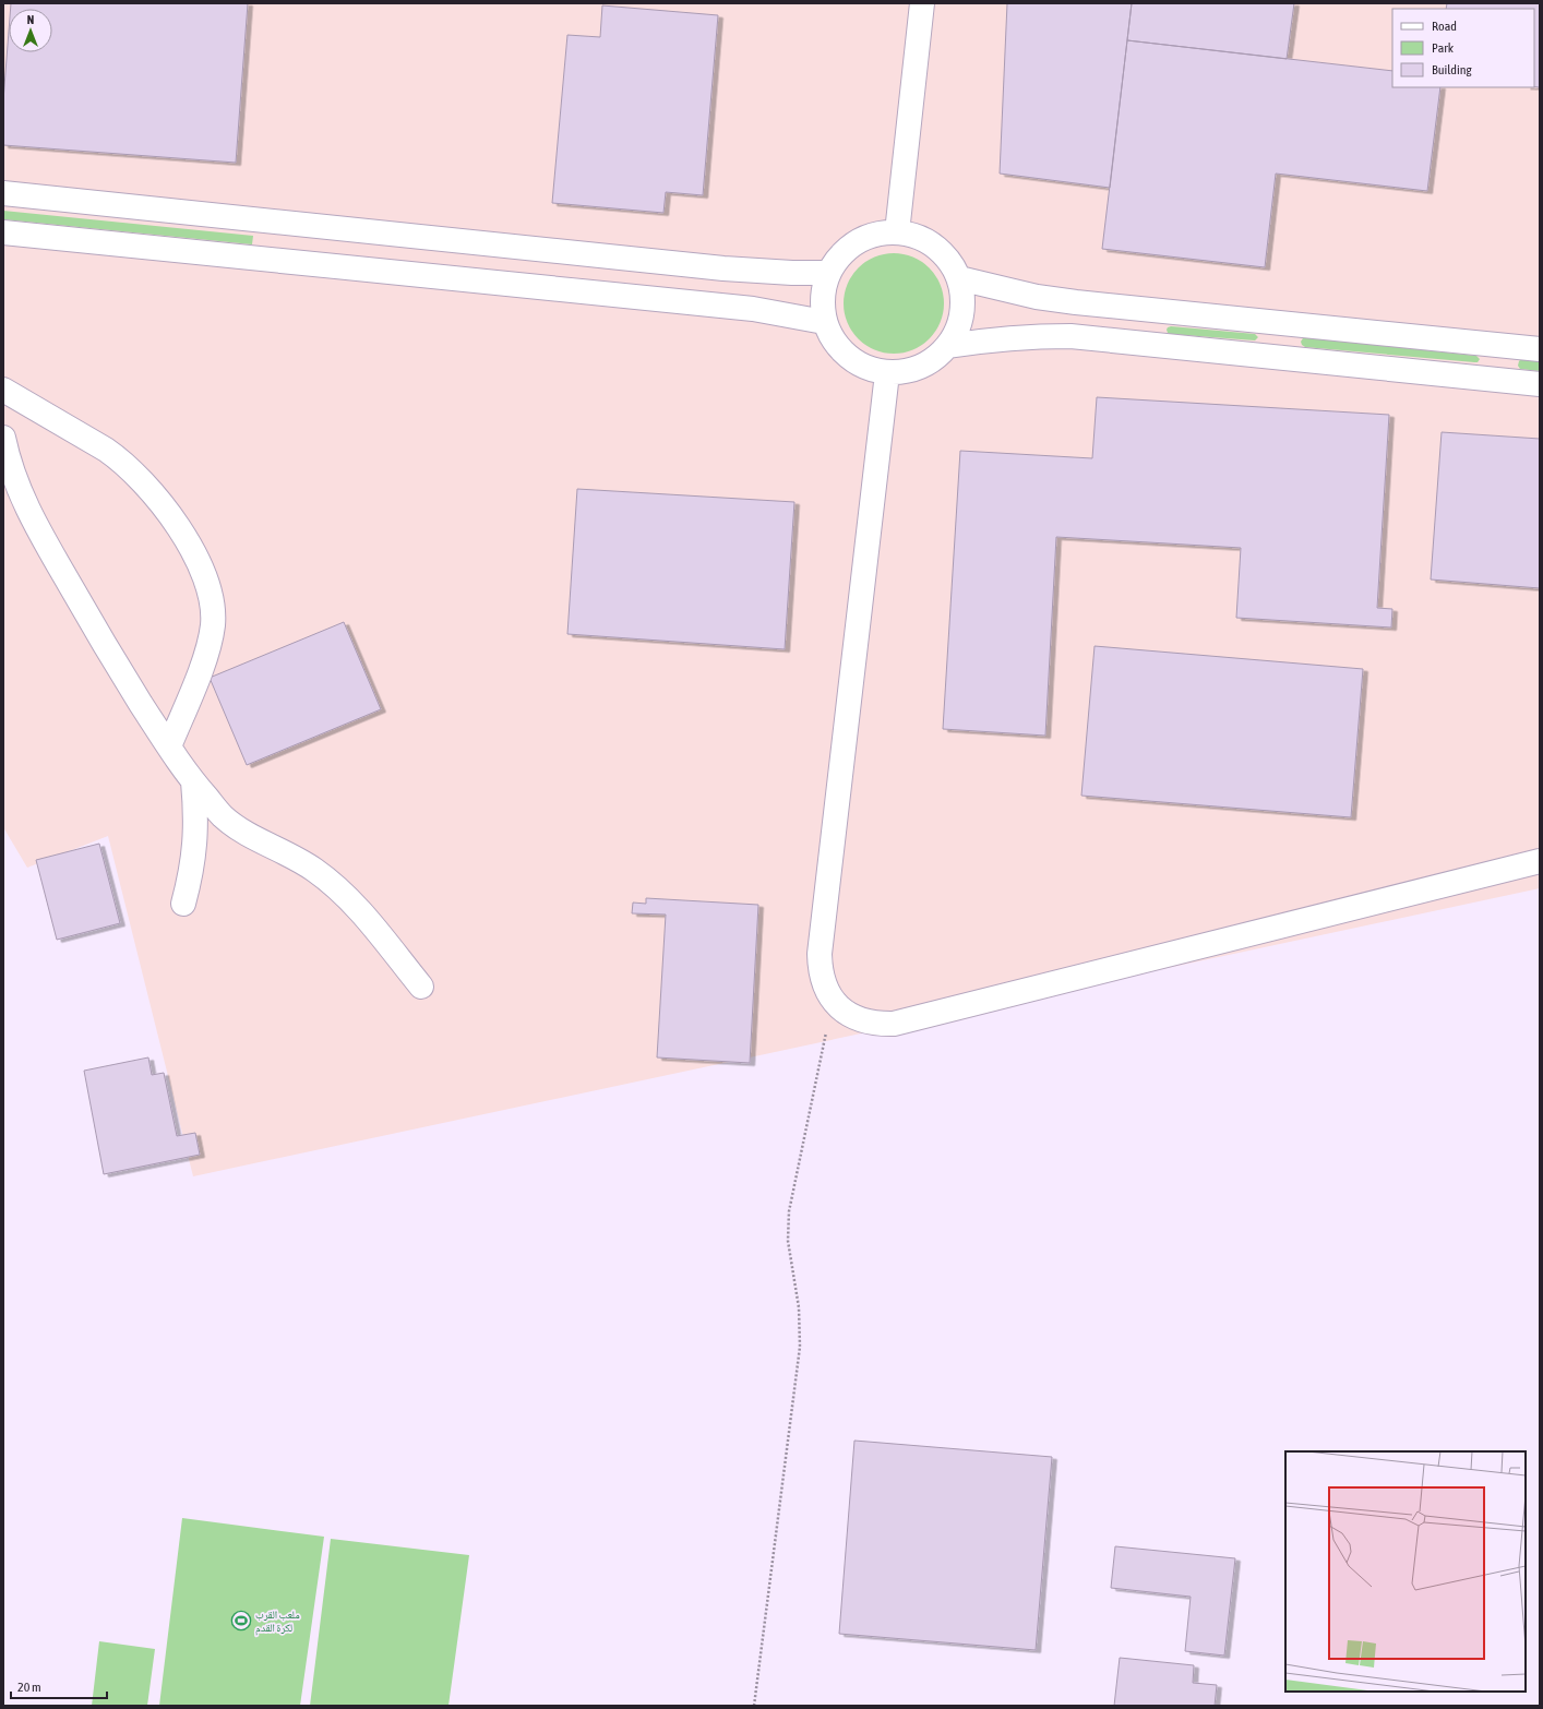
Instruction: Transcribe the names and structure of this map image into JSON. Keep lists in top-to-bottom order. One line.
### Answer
{"places":{"sports":["ملعب القرب لكرة القدم"]},"legend":["Road","Park","Building"],"scale_bar":"20 m","north":"top"}
